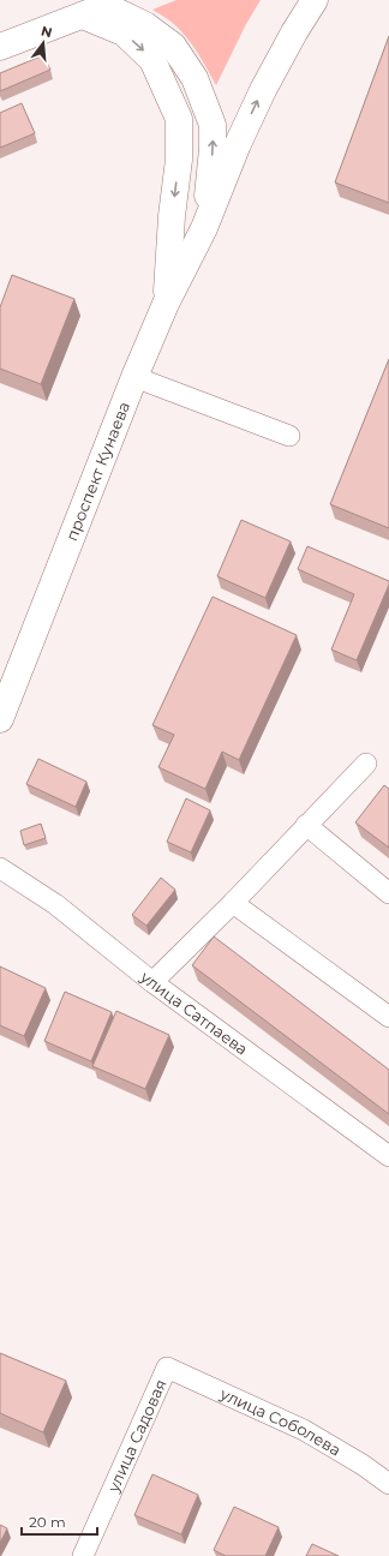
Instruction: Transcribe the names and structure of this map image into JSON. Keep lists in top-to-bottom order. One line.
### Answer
{"streets":{"main road":["проспект Кунаева"],"street":["улица Сатпаева","улица Соболева","улица Садовая"]},"crossings":[["улица Соболева","улица Садовая"]],"scale_bar":"20 m","north":"top"}
